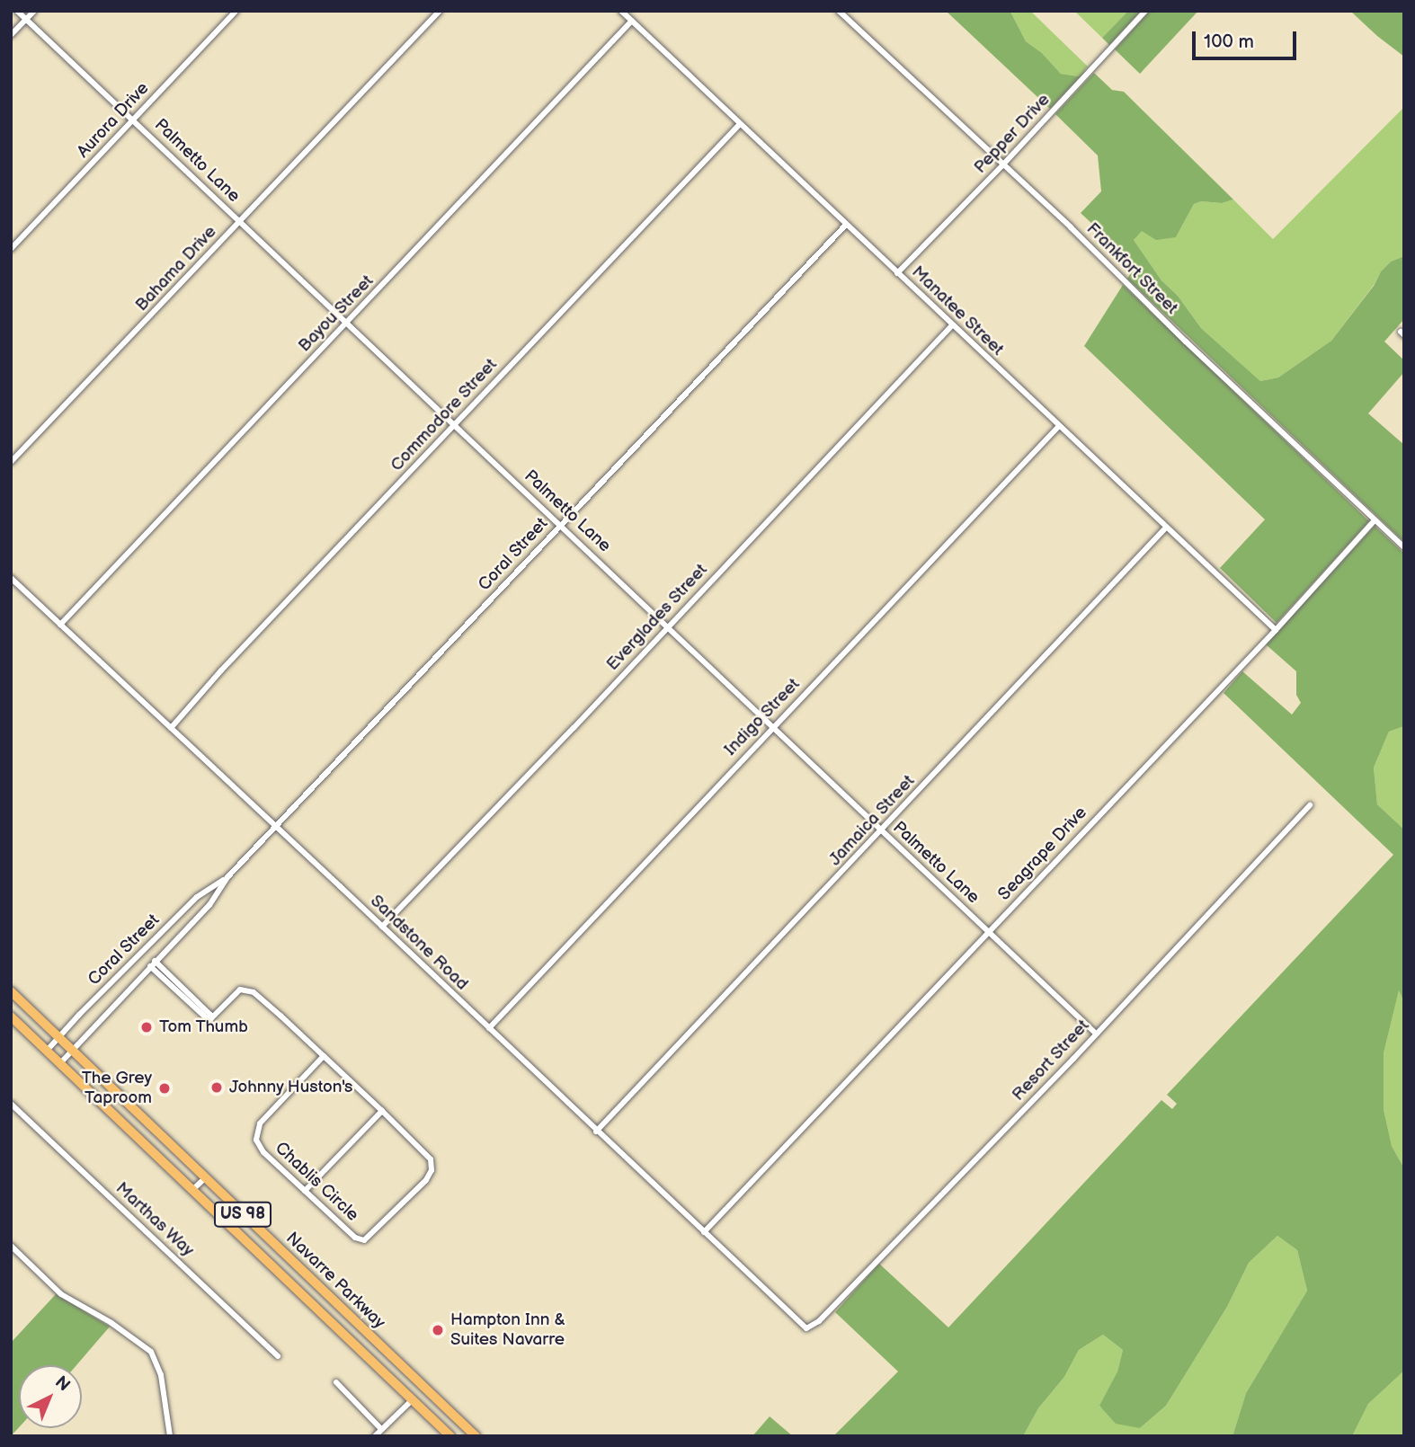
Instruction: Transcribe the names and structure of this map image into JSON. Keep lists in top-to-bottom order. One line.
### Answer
{"streets":{"highway":["US 98","Navarre Parkway"],"street":["Aurora Drive","Pepper Drive","Palmetto Lane","Bahama Drive","Frankfort Street","Manatee Street","Bayou Street","Commodore Street","Coral Street","Everglades Street","Indigo Street","Jamaica Street","Seagrape Drive","Sandstone Road","Resort Street","Chablis Circle","Marthas Way"]},"crossings":[["Aurora Drive","Palmetto Lane"],["Pepper Drive","Frankfort Street"],["Pepper Drive","Manatee Street"],["Palmetto Lane","Bahama Drive"],["Palmetto Lane","Bayou Street"],["Palmetto Lane","Commodore Street"],["Palmetto Lane","Coral Street"],["Palmetto Lane","Everglades Street"],["Palmetto Lane","Indigo Street"],["Palmetto Lane","Jamaica Street"],["Palmetto Lane","Seagrape Drive"],["Palmetto Lane","Resort Street"],["Frankfort Street","Seagrape Drive"],["Manatee Street","Bayou Street"],["Manatee Street","Commodore Street"],["Manatee Street","Coral Street"],["Manatee Street","Everglades Street"],["Manatee Street","Indigo Street"],["Manatee Street","Jamaica Street"],["Manatee Street","Seagrape Drive"],["Bayou Street","Sandstone Road"],["Commodore Street","Sandstone Road"],["Coral Street","Sandstone Road"],["Coral Street","Chablis Circle"],["Coral Street","Navarre Parkway"],["Everglades Street","Sandstone Road"],["Indigo Street","Sandstone Road"],["Jamaica Street","Sandstone Road"],["Seagrape Drive","Sandstone Road"],["Sandstone Road","Resort Street"]],"places":["Tom Thumb","Johnny Huston's","The Grey Taproom","Hampton Inn & Suites Navarre"],"scale_bar":"100 m","north":"top right"}
